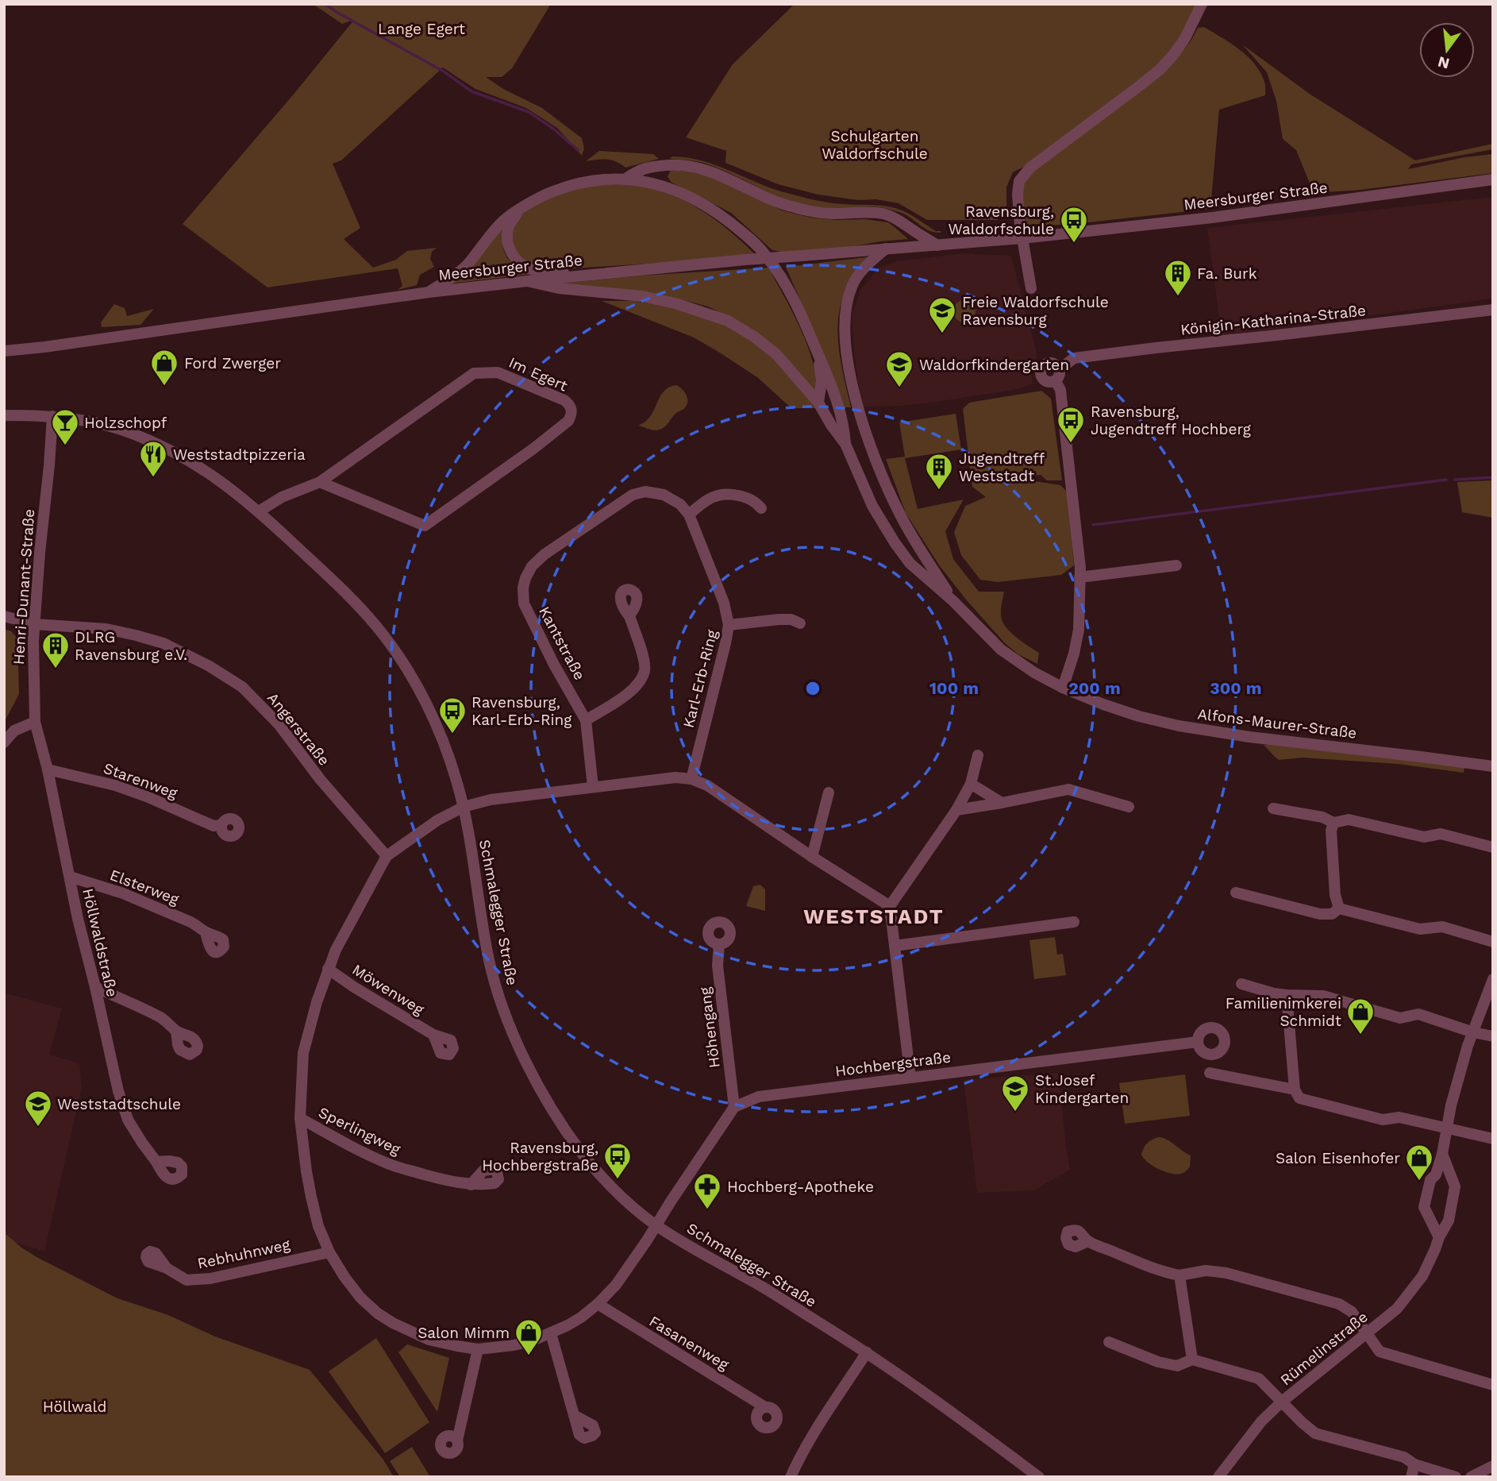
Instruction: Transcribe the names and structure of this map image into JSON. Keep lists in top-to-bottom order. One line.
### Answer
{"streets":{"street":["Meersburger Straße","Königin-Katharina-Straße","Im Egert","Henri-Dunant-Straße","Kantstraße","Karl-Erb-Ring","Alfons-Maurer-Straße","Angerstraße","Starenweg","Elsterweg","Schmalegger Straße","Höllwaldstraße","Möwenweg","Höhengang","Hochbergstraße","Sperlingweg","Rebhuhnweg","Fasanenweg","Rümelinstraße"]},"crossings":[["Im Egert","Schmalegger Straße"],["Henri-Dunant-Straße","Angerstraße"],["Henri-Dunant-Straße","Schmalegger Straße"],["Henri-Dunant-Straße","Höllwaldstraße"],["Kantstraße","Karl-Erb-Ring"],["Starenweg","Höllwaldstraße"],["Elsterweg","Höllwaldstraße"],["Höhengang","Hochbergstraße"]],"districts":["WESTSTADT"],"parks":["Lange Egert","Schulgarten Waldorfschule","Höllwald"],"places":{"bus stop":["Ravensburg, Waldorfschule","Ravensburg, Jugendtreff Hochberg","Ravensburg, Karl-Erb-Ring","Ravensburg, Hochbergstraße"],"building":["Fa. Burk","Jugendtreff Weststadt","DLRG Ravensburg e.V."],"school or university":["Freie Waldorfschule Ravensburg","Waldorfkindergarten","St.Josef Kindergarten","Weststadtschule"],"shop":["Ford Zwerger","Familienimkerei Schmidt","Salon Eisenhofer","Salon Mimm"],"bar":["Holzschopf"],"restaurant":["Weststadtpizzeria"],"pharmacy":["Hochberg-Apotheke"]},"north":"bottom","rings":["100 m","200 m","300 m"]}
